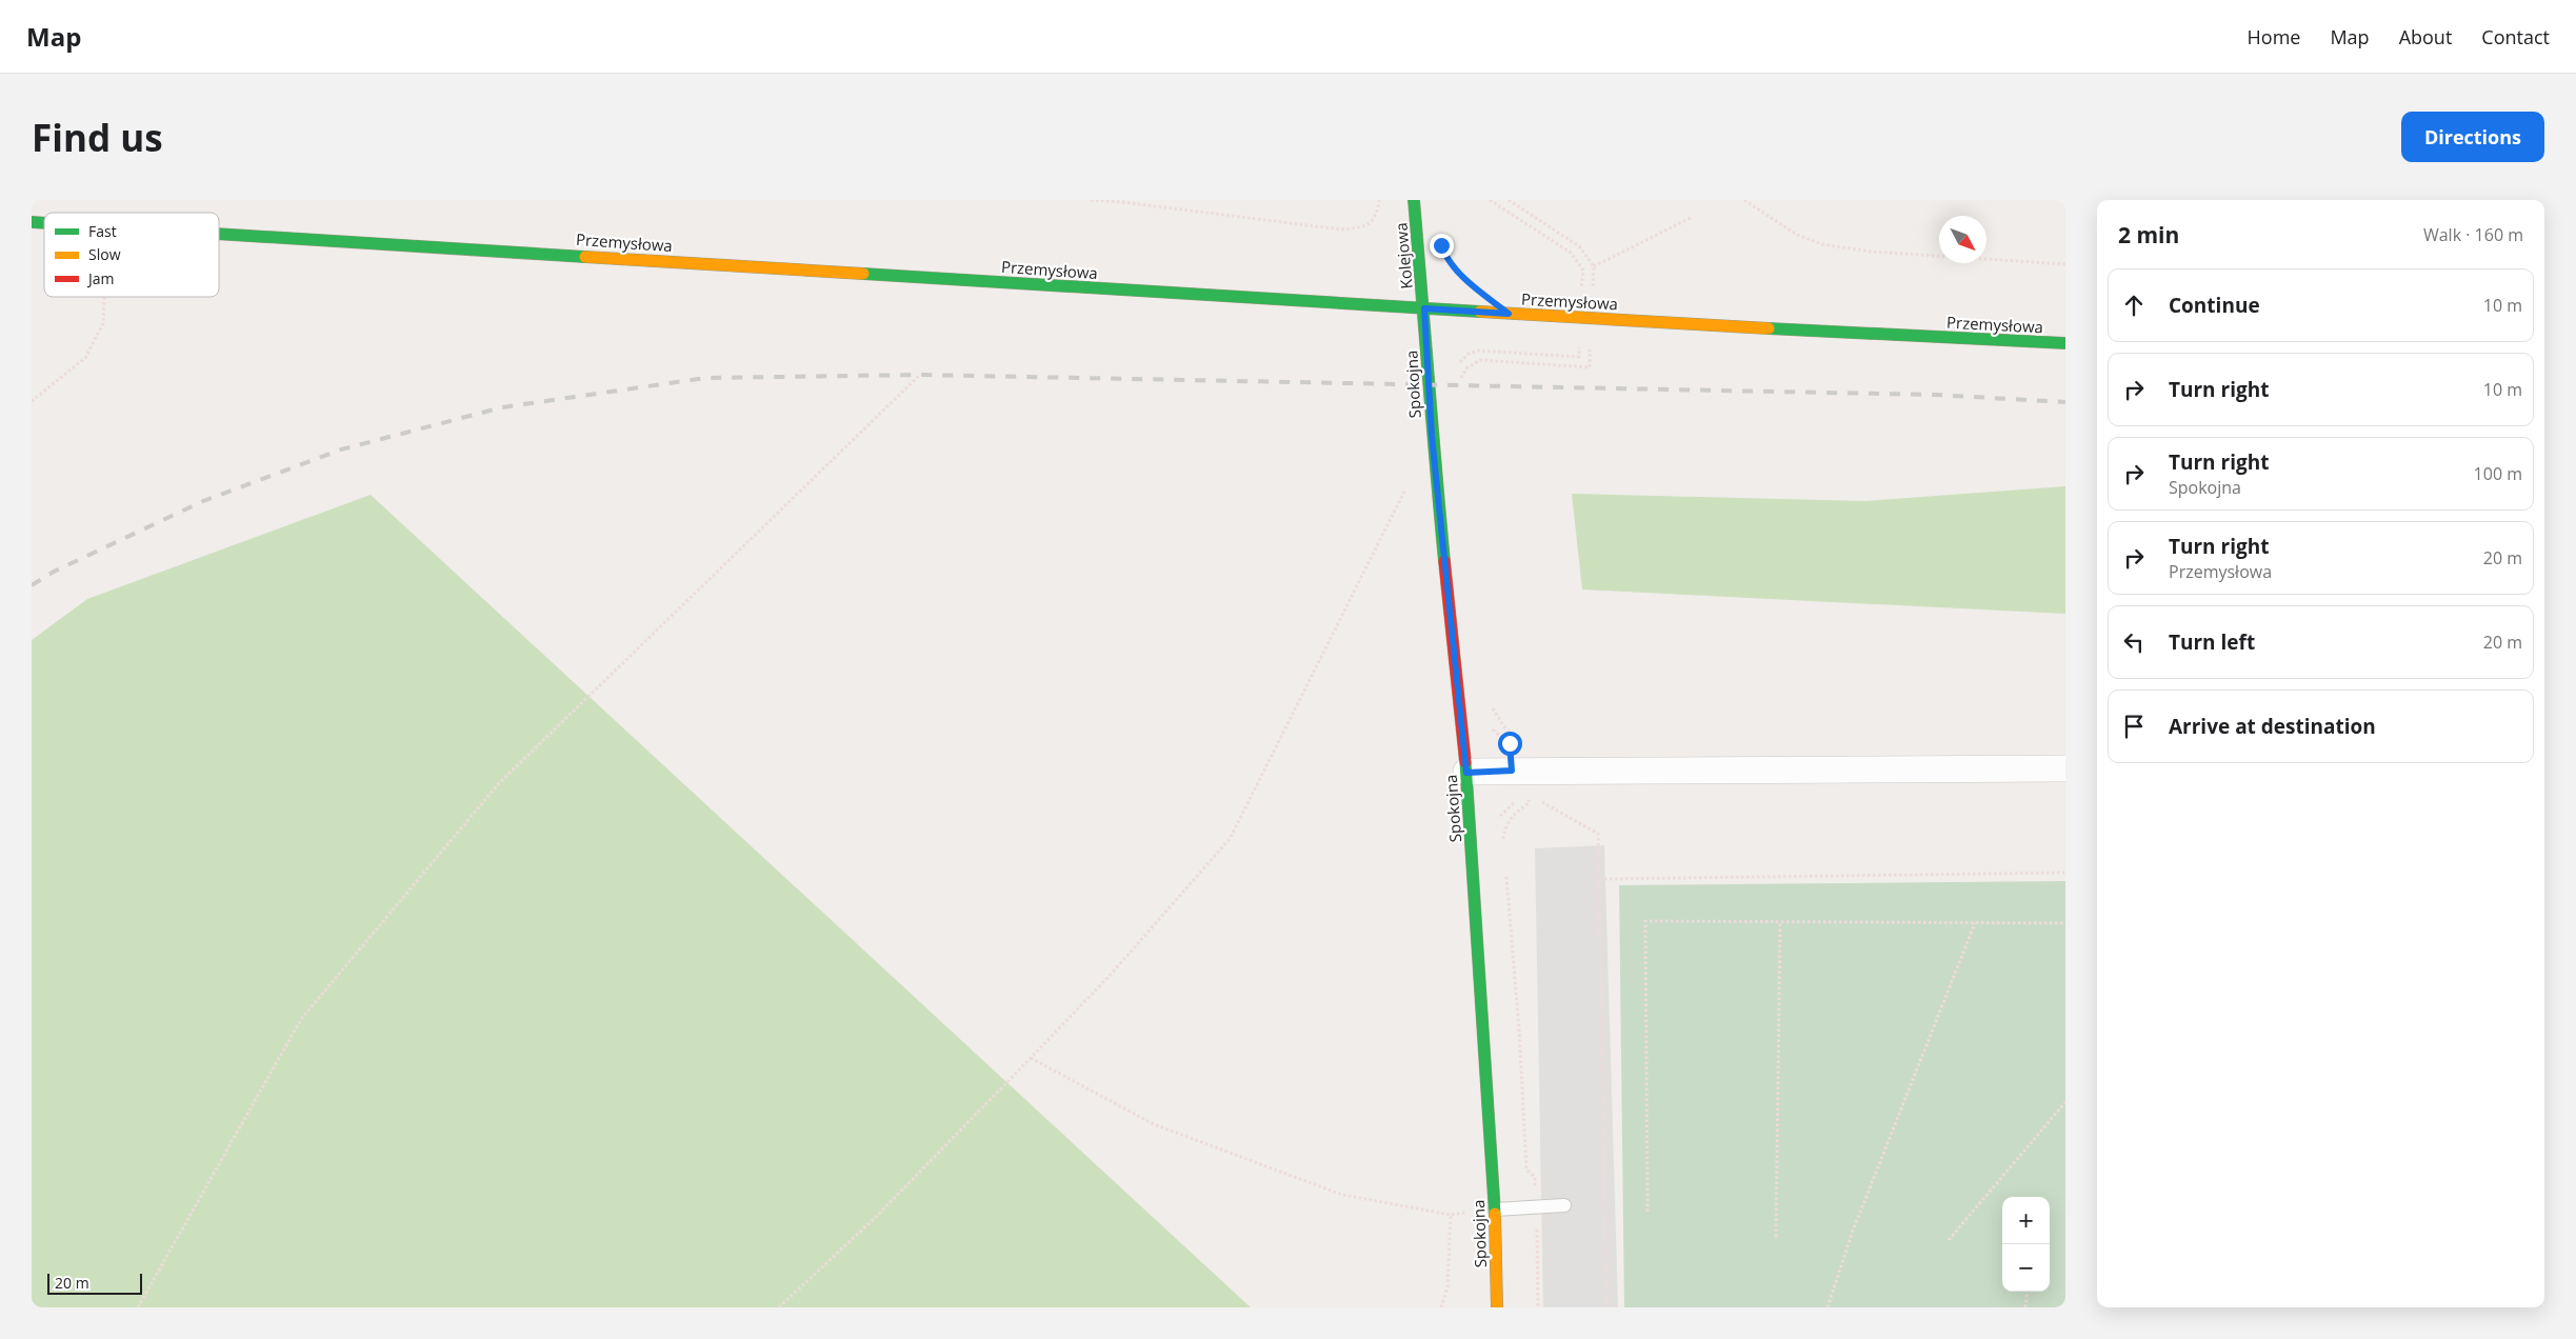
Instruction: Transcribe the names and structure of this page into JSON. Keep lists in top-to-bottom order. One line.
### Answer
{"streets":{"street":["Przemysłowa","Kolejowa","Spokojna"]},"crossings":[["Przemysłowa","Kolejowa"],["Przemysłowa","Spokojna"],["Kolejowa","Spokojna"]],"legend":["Fast","Slow","Jam"],"scale_bar":"20 m","north":"bottom right","page":{"header":"Map","nav":["Home","Map","About","Contact"],"buttons":"Directions","title":"Find us","heading":["2 min","Walk · 160 m"],"list":[["Continue","10 m"],["Turn right","10 m"],["Turn right","Spokojna","100 m"],["Turn right","Przemysłowa","20 m"],["Turn left","20 m"],"Arrive at destination"],"map_buttons":["+","−"],"scale":"20 m"}}
